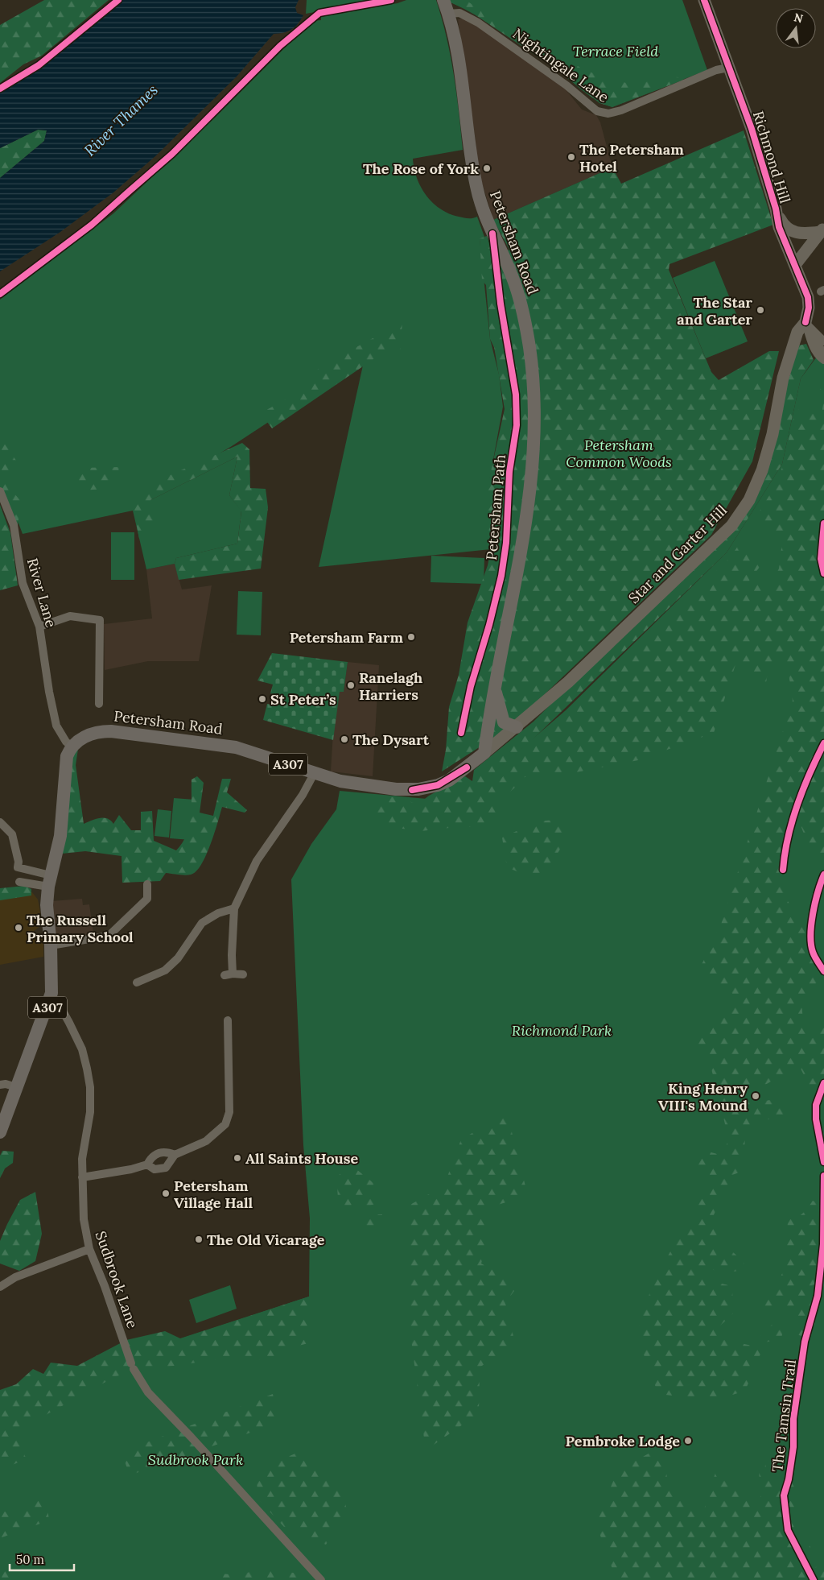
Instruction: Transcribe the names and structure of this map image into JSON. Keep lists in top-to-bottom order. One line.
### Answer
{"streets":{"main road":["Richmond Hill","Petersham Road","Star and Garter Hill","A307"],"street":["Nightingale Lane","River Lane","Sudbrook Lane"],"cycle path":["Petersham Path","The Tamsin Trail"]},"crossings":[["Nightingale Lane","Richmond Hill"],["Nightingale Lane","Petersham Road"],["Richmond Hill","Star and Garter Hill"],["Petersham Road","Star and Garter Hill"],["Petersham Road","River Lane"],["Petersham Road","A307"],["River Lane","A307"],["A307","Sudbrook Lane"]],"water":["River Thames"],"parks":["Terrace Field","Petersham Common Woods","Richmond Park","Sudbrook Park"],"places":["The Petersham Hotel","The Rose of York","The Star and Garter","Petersham Farm","Ranelagh Harriers","St Peter’s","The Dysart","The Russell Primary School","King Henry VIII's Mound","All Saints House","Petersham Village Hall","The Old Vicarage","Pembroke Lodge"],"scale_bar":"50 m","north":"top"}
